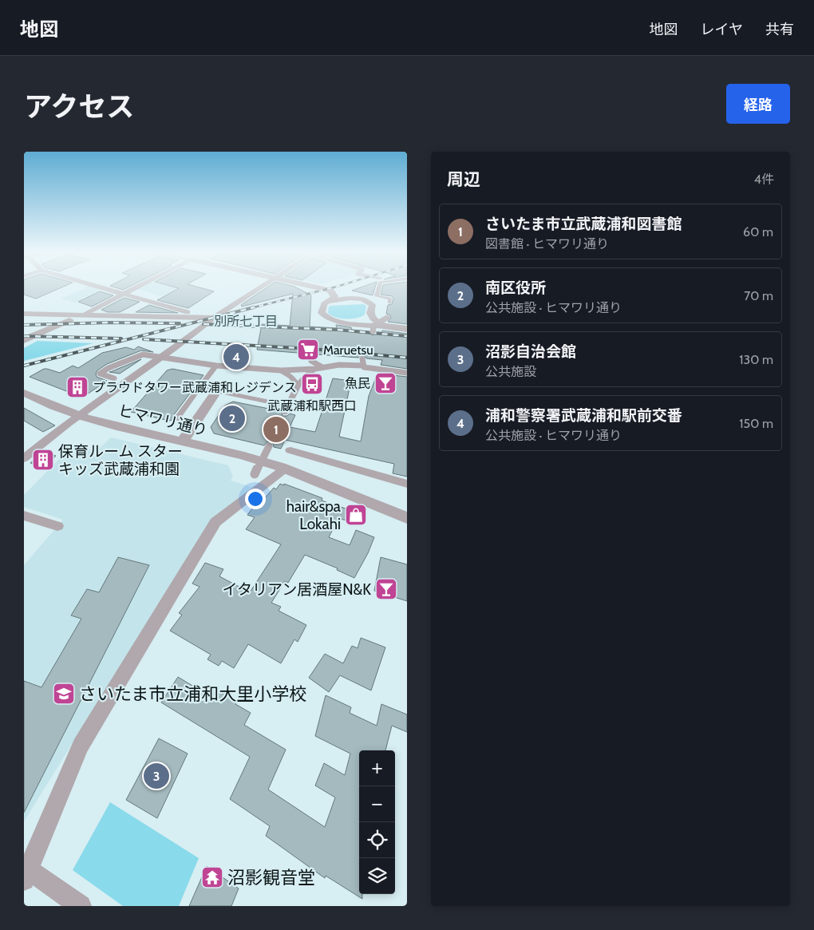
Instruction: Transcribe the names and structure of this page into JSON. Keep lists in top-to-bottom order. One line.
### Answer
{"streets":{"street":["ヒマワリ通り"]},"districts":["別所七丁目"],"places":{"supermarket":["Maruetsu"],"bar":["魚民","イタリアン居酒屋N&K"],"bus stop":["武蔵浦和駅西口"],"building":["プラウドタワー武蔵浦和レジデンス","保育ルーム スター キッズ武蔵浦和園"],"shop":["hair&spa Lokahi"],"school or university":["さいたま市立浦和大里小学校"],"temple":["沼影観音堂"]},"page":{"header":"地図","nav":["地図","レイヤ","共有"],"title":"アクセス","buttons":"経路","heading":["周辺","4件"],"list":[{"mark":"1","name":"さいたま市立武蔵浦和図書館","note":"図書館 · ヒマワリ通り","value":"60 m"},{"mark":"2","name":"南区役所","note":"公共施設 · ヒマワリ通り","value":"70 m"},{"mark":"3","name":"沼影自治会館","note":"公共施設","value":"130 m"},{"mark":"4","name":"浦和警察署武蔵浦和駅前交番","note":"公共施設 · ヒマワリ通り","value":"150 m"}],"pins":["4","2","1","3"],"map_buttons":["+","−"]}}
